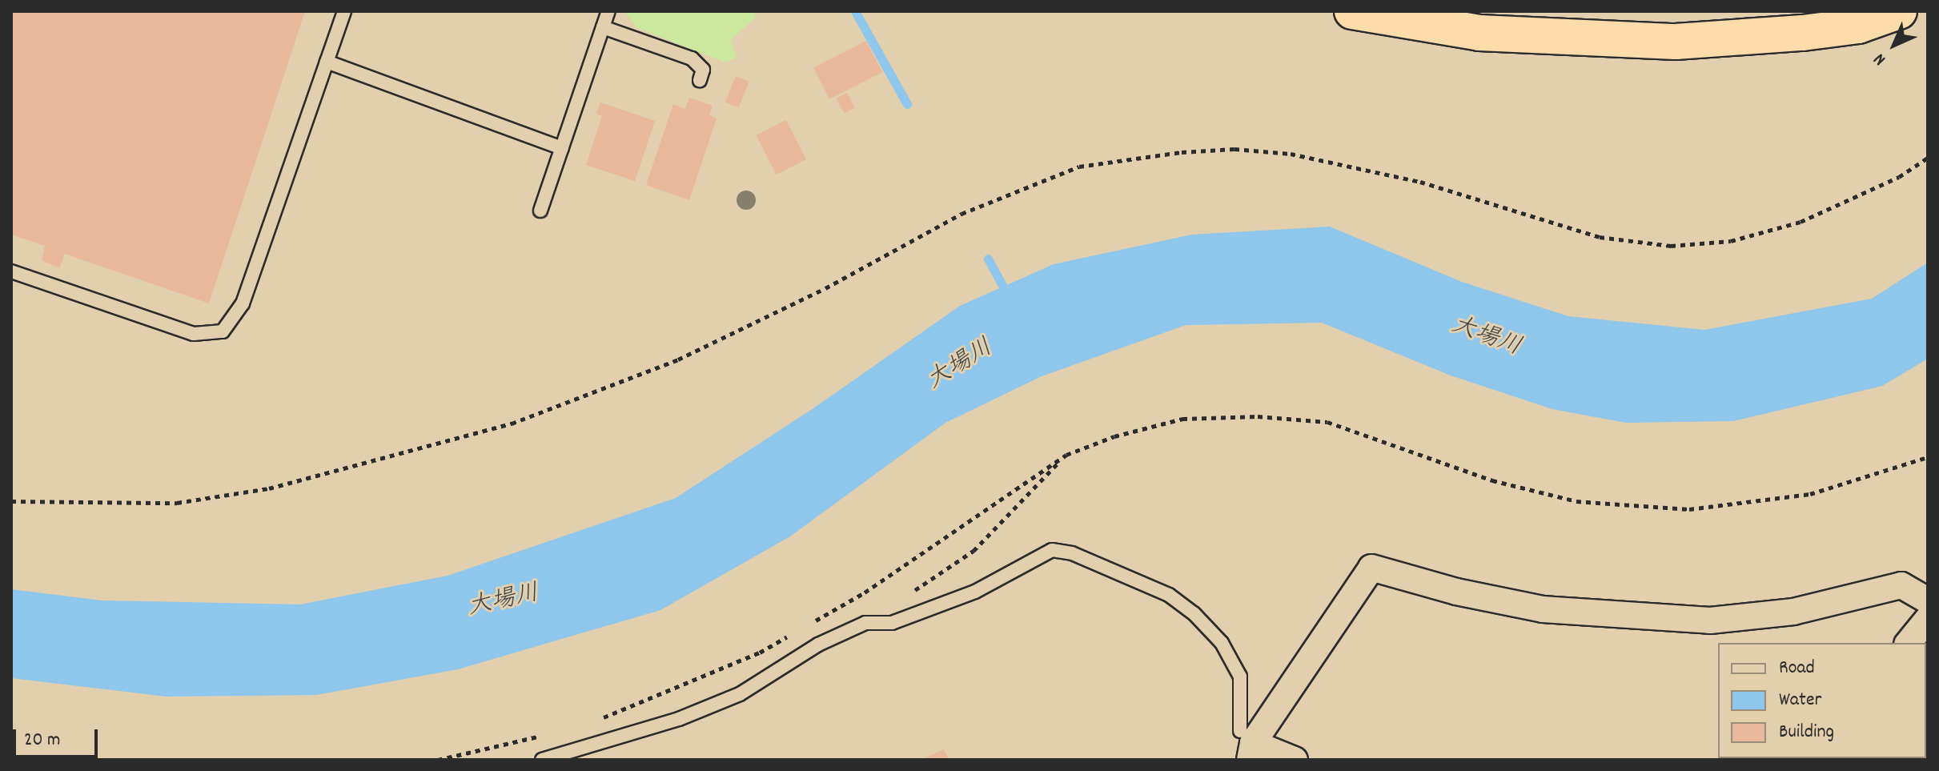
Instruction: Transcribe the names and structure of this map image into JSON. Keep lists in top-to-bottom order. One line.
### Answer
{"water":["大場川"],"legend":["Road","Water","Building"],"scale_bar":"20 m","north":"bottom left"}
